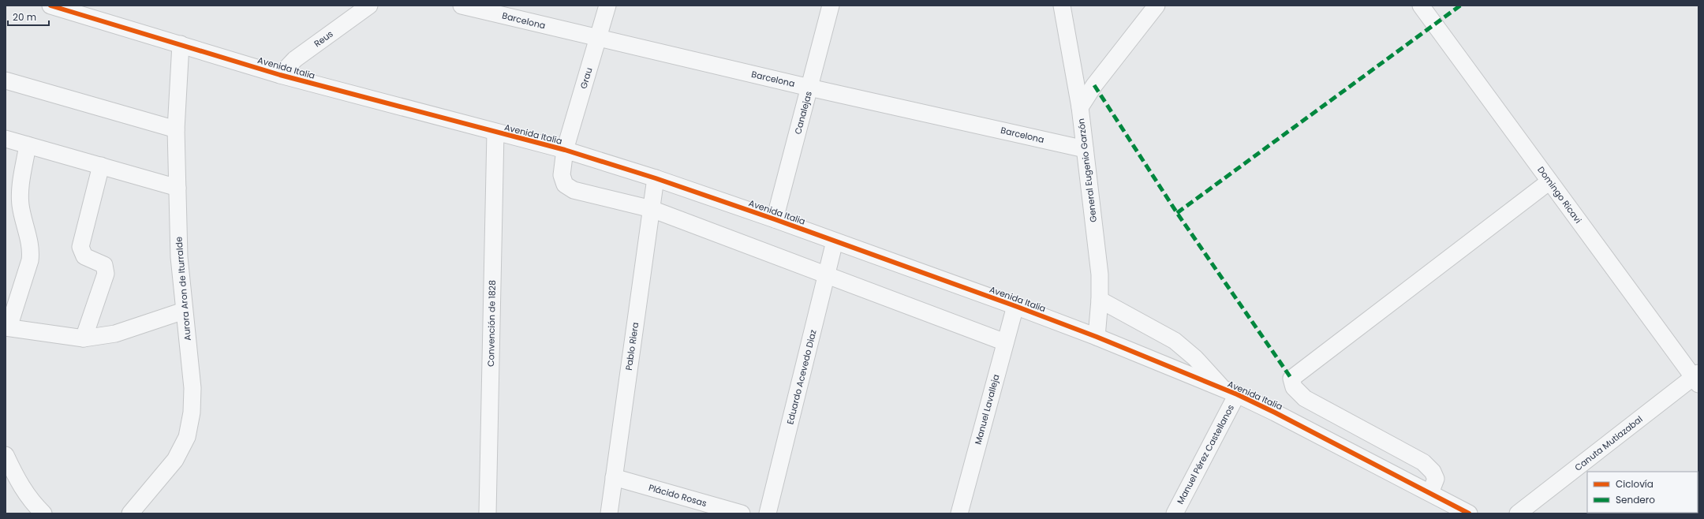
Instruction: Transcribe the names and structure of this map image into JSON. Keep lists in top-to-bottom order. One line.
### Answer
{"streets":{"street":["Barcelona","Reus","Avenida Italia","Grau","Canalejas","General Eugenio Garzón","Domingo Ricavi","Aurora Aron de Iturralde","Convención de 1828","Pablo Riera","Eduardo Acevedo Diaz","Manuel Lavalleja","Canuta Mutiazabal","Manuel Pérez Castellanos","Plácido Rosas"]},"crossings":[["Barcelona","Grau"],["Barcelona","Canalejas"],["Barcelona","General Eugenio Garzón"],["Reus","Avenida Italia"],["Avenida Italia","Grau"],["Avenida Italia","Canalejas"],["Avenida Italia","General Eugenio Garzón"],["Avenida Italia","Aurora Aron de Iturralde"],["Avenida Italia","Convención de 1828"],["Avenida Italia","Pablo Riera"],["Avenida Italia","Eduardo Acevedo Diaz"],["Avenida Italia","Manuel Lavalleja"],["Avenida Italia","Manuel Pérez Castellanos"],["Grau","Pablo Riera"],["Grau","Eduardo Acevedo Diaz"],["Grau","Manuel Lavalleja"],["Domingo Ricavi","Canuta Mutiazabal"],["Pablo Riera","Plácido Rosas"]],"legend":["Ciclovía","Sendero"],"scale_bar":"20 m"}
